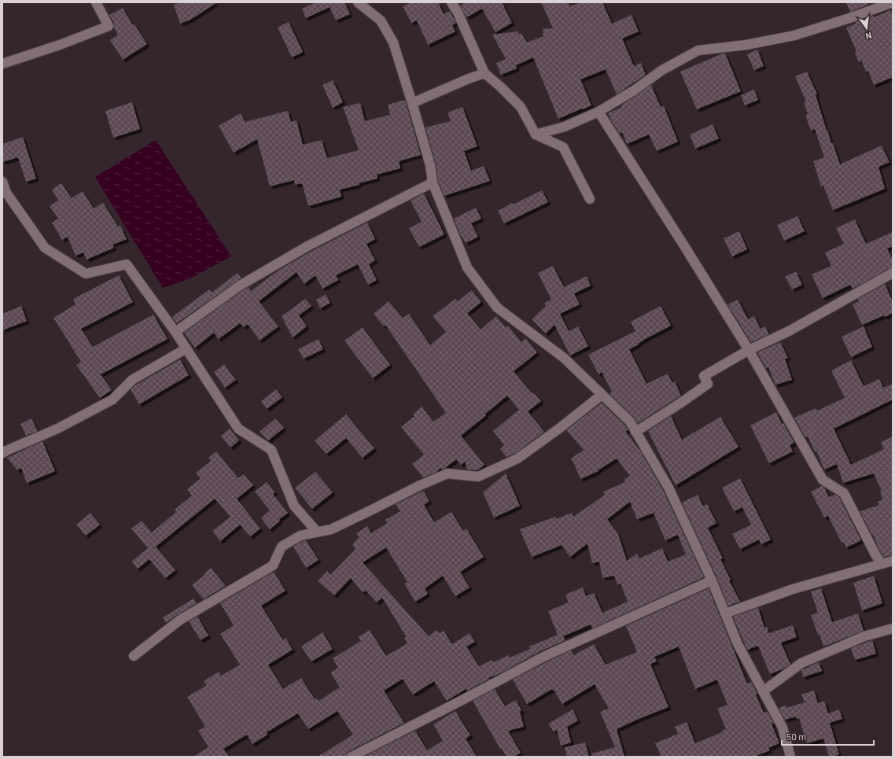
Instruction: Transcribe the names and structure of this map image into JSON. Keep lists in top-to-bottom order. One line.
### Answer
{"scale_bar":"50 m","north":"bottom"}
